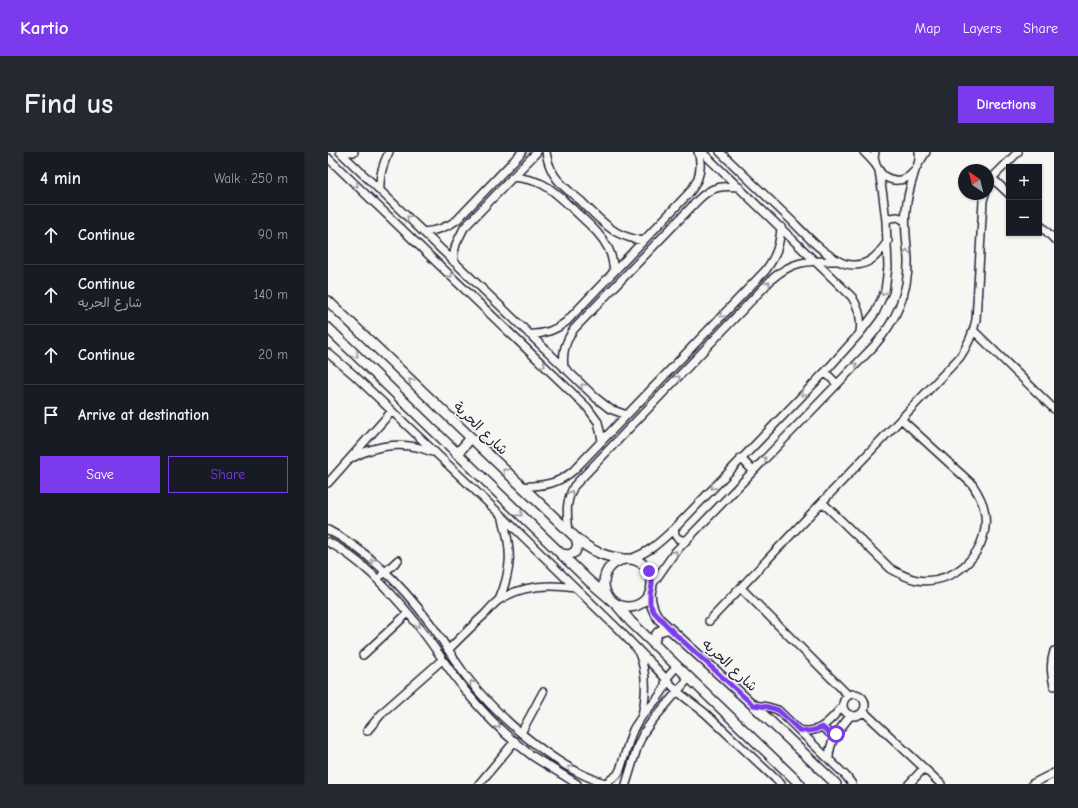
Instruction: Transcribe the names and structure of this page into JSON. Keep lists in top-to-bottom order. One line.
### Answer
{"streets":{"street":["شارع الحرية","شارع الحريه"]},"crossings":[["شارع الحرية","شارع الحريه"]],"north":"top left","page":{"header":"Kartio","nav":["Map","Layers","Share"],"buttons":["Directions",["Save","Share"]],"title":"Find us","heading":["4 min","Walk · 250 m"],"map_buttons":["+","−"],"list":[["Continue","90 m"],["Continue","شارع الحريه","140 m"],["Continue","20 m"],"Arrive at destination"]}}
